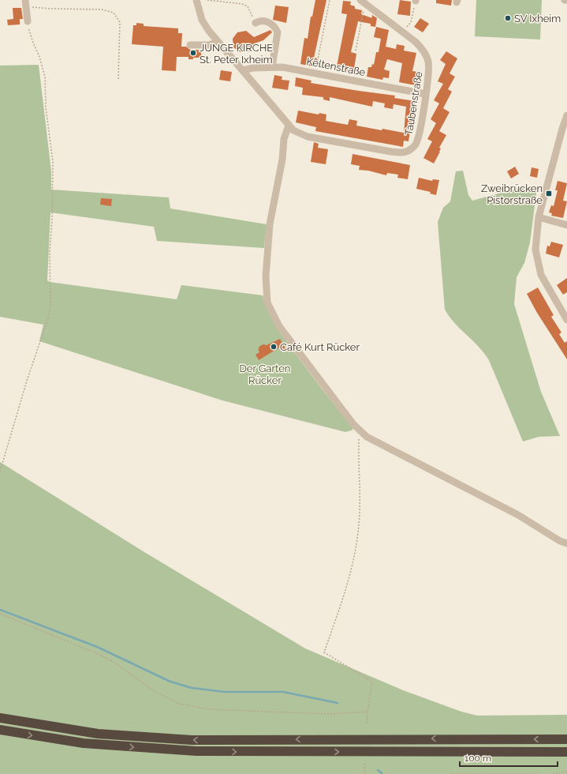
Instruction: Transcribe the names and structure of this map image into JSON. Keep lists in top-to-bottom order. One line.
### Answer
{"streets":{"street":["Keltenstraße","Taubenstraße"]},"crossings":[["Keltenstraße","Taubenstraße"]],"parks":["Der Garten Rücker"],"places":{"other":["SV Ixheim","JUNGE KIRCHE St. Peter Ixheim","Café Kurt Rücker"],"transit":["Zweibrücken Pistorstraße"]},"scale_bar":"100 m"}
